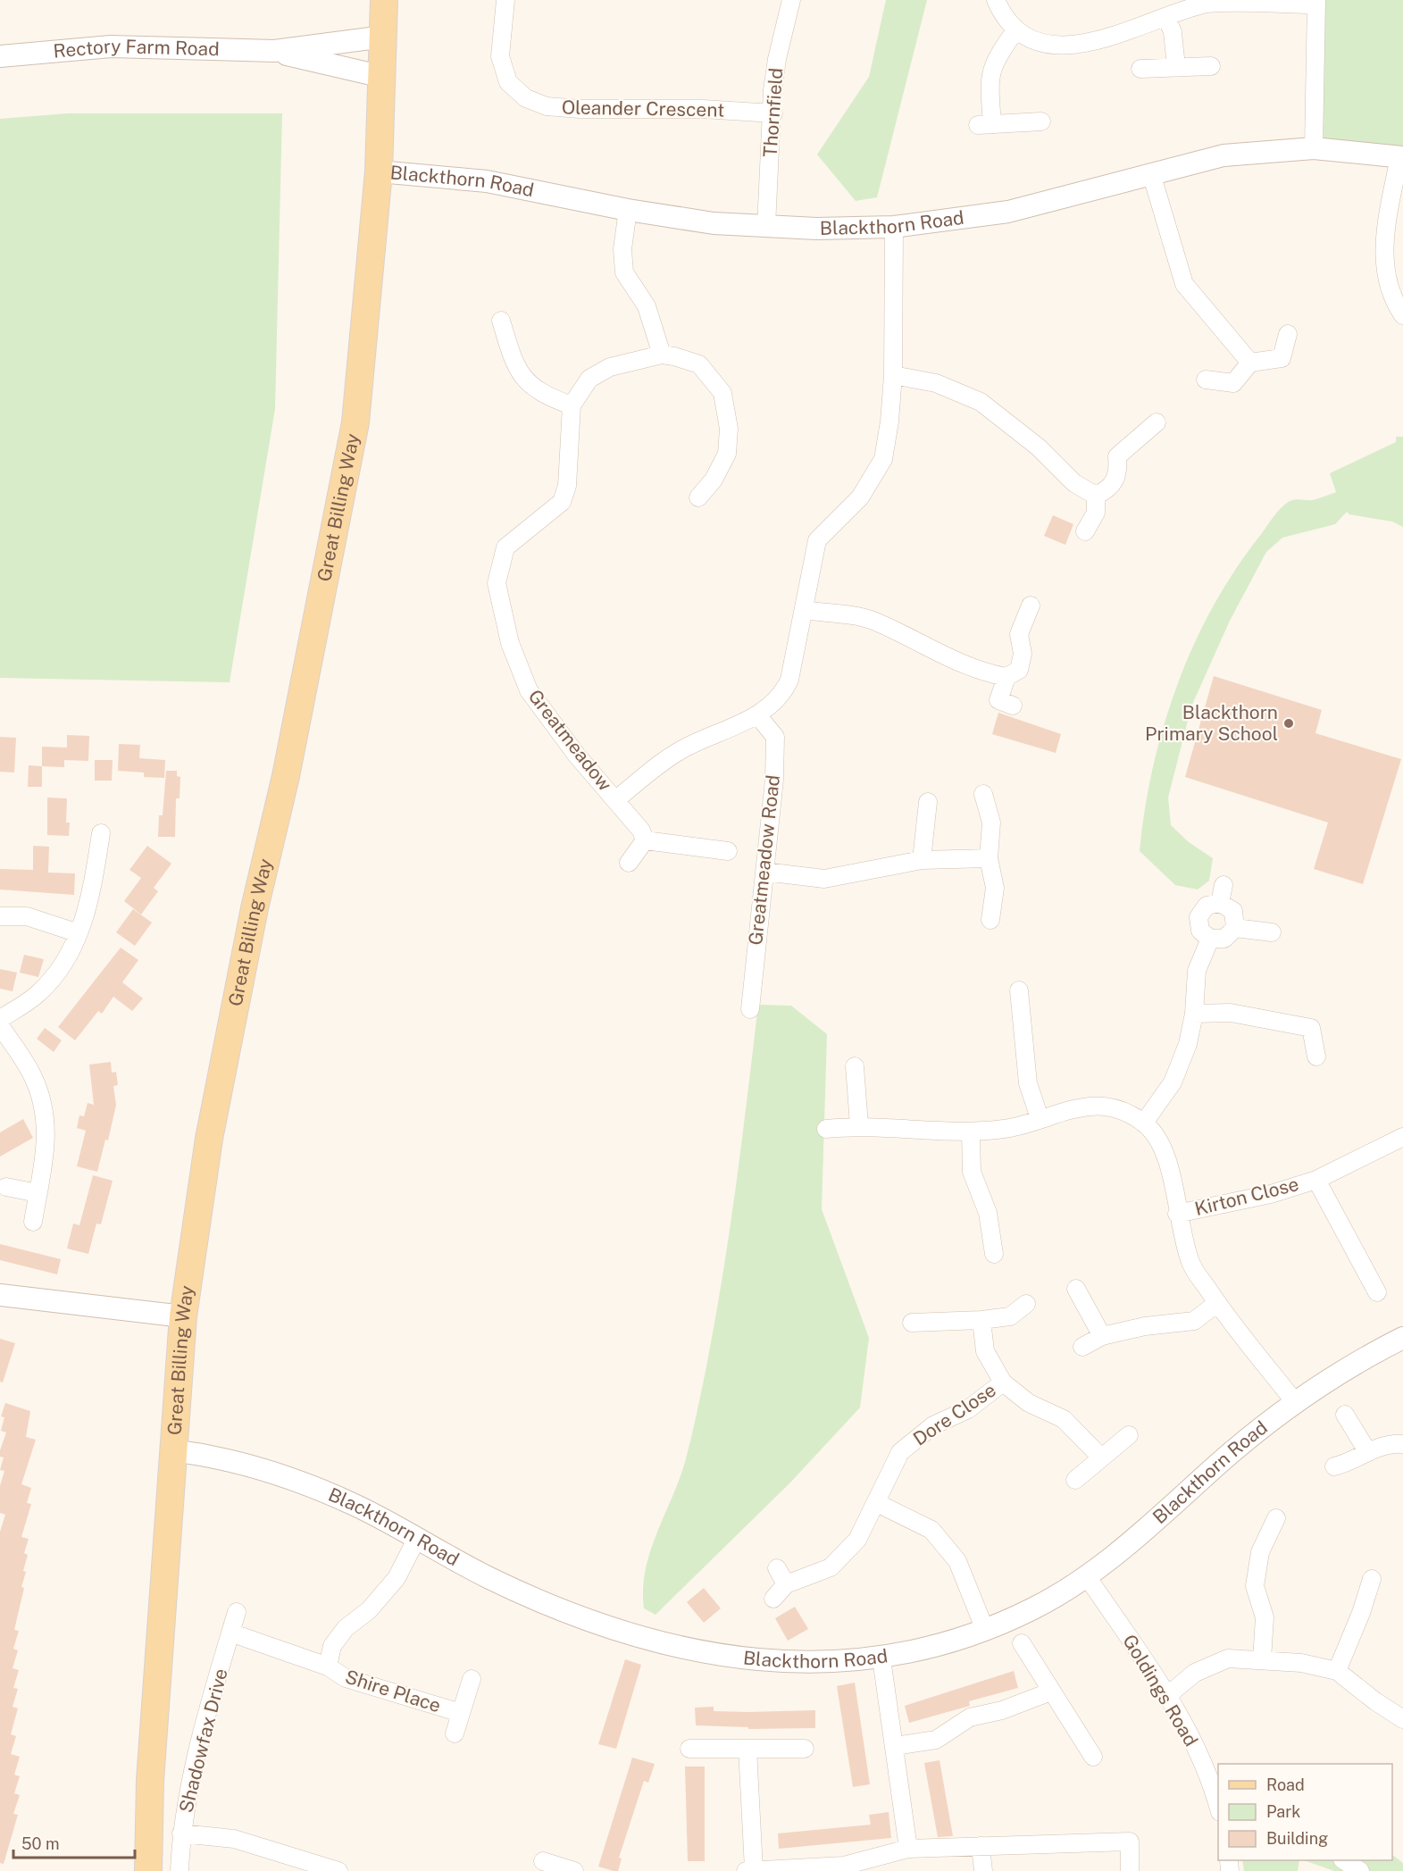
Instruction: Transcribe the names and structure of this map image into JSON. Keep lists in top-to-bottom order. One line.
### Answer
{"streets":{"main road":["Great Billing Way"],"street":["Rectory Farm Road","Oleander Crescent","Thornfield","Blackthorn Road","Greatmeadow","Greatmeadow Road","Kirton Close","Dore Close","Goldings Road","Shire Place","Shadowfax Drive"]},"crossings":[["Rectory Farm Road","Great Billing Way"],["Oleander Crescent","Thornfield"],["Thornfield","Blackthorn Road"],["Blackthorn Road","Great Billing Way"],["Blackthorn Road","Goldings Road"],["Blackthorn Road","Shire Place"],["Shire Place","Shadowfax Drive"]],"places":["Blackthorn Primary School"],"legend":["Road","Park","Building"],"scale_bar":"50 m"}
